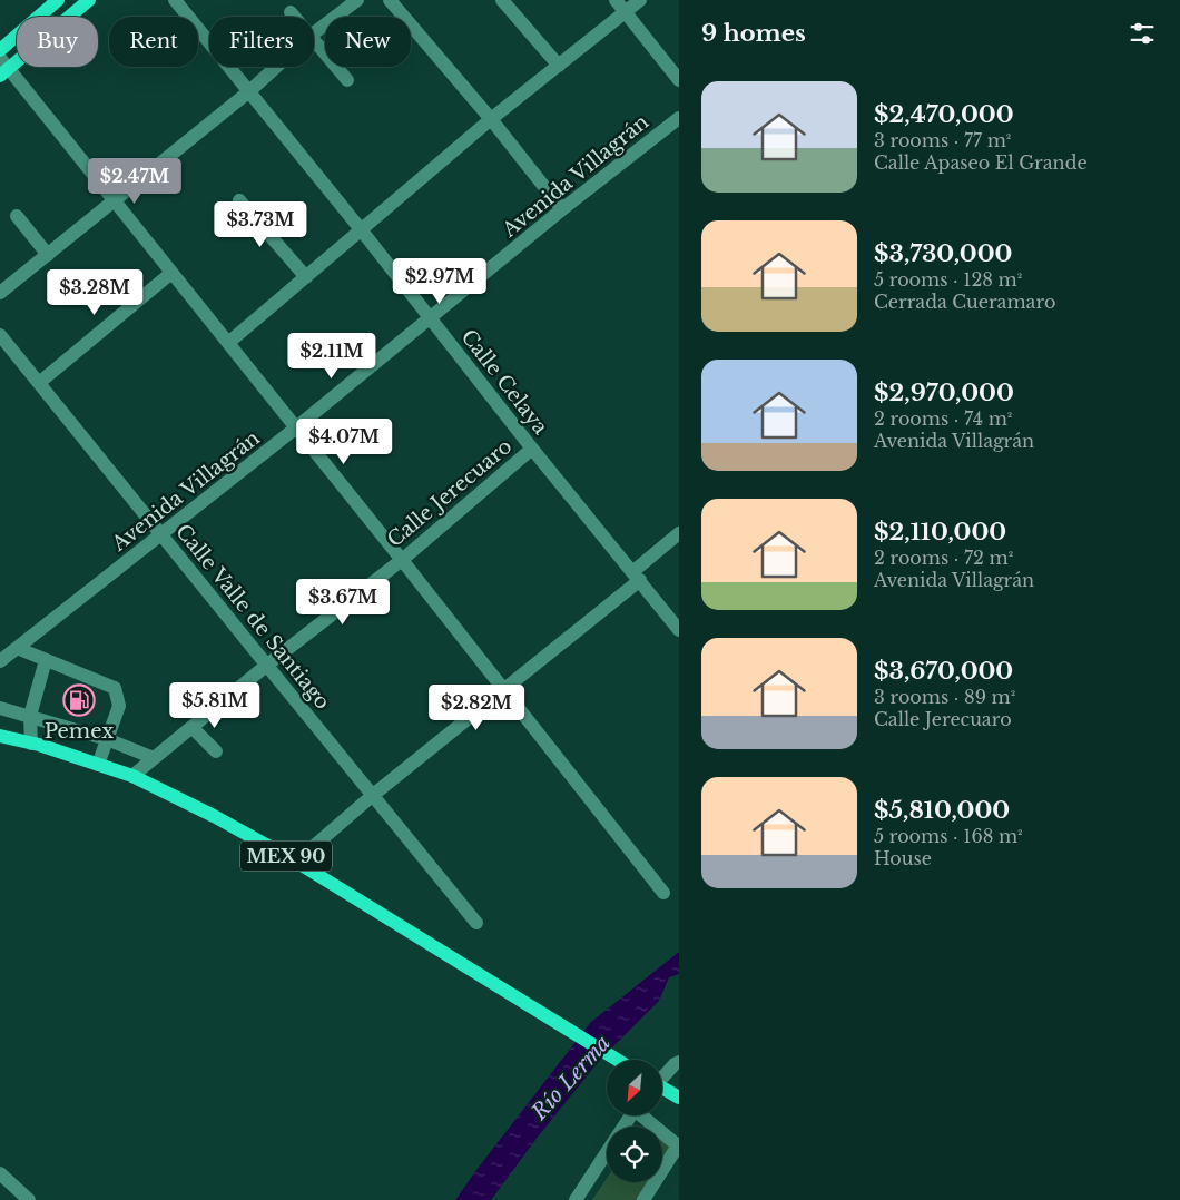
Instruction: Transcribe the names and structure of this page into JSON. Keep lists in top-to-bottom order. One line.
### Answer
{"streets":{"main road":["MEX 90"],"street":["Avenida Villagrán","Calle Celaya","Calle Jerecuaro","Calle Valle de Santiago"]},"crossings":[["Avenida Villagrán","Calle Celaya"],["Avenida Villagrán","Calle Valle de Santiago"],["Calle Celaya","Calle Jerecuaro"],["Calle Jerecuaro","Calle Valle de Santiago"],["Calle Jerecuaro","MEX 90"]],"water":["Río Lerma"],"places":{"fuel station":["Pemex"]},"north":"bottom left","page":{"heading":"9 homes","chip":["Buy","Rent","Filters","New"],"list":[{"name":"$2,470,000","note":"3 rooms · 77 m² · Calle Apaseo El Grande"},{"name":"$3,730,000","note":"5 rooms · 128 m² · Cerrada Cueramaro"},{"name":"$2,970,000","note":"2 rooms · 74 m² · Avenida Villagrán"},{"name":"$2,110,000","note":"2 rooms · 72 m² · Avenida Villagrán"},{"name":"$3,670,000","note":"3 rooms · 89 m² · Calle Jerecuaro"},{"name":"$5,810,000","note":"5 rooms · 168 m² · House"}],"price":["$2.47M","$3.73M","$2.97M","$3.28M","$2.11M","$4.07M","$3.67M","$5.81M","$2.82M"]}}
